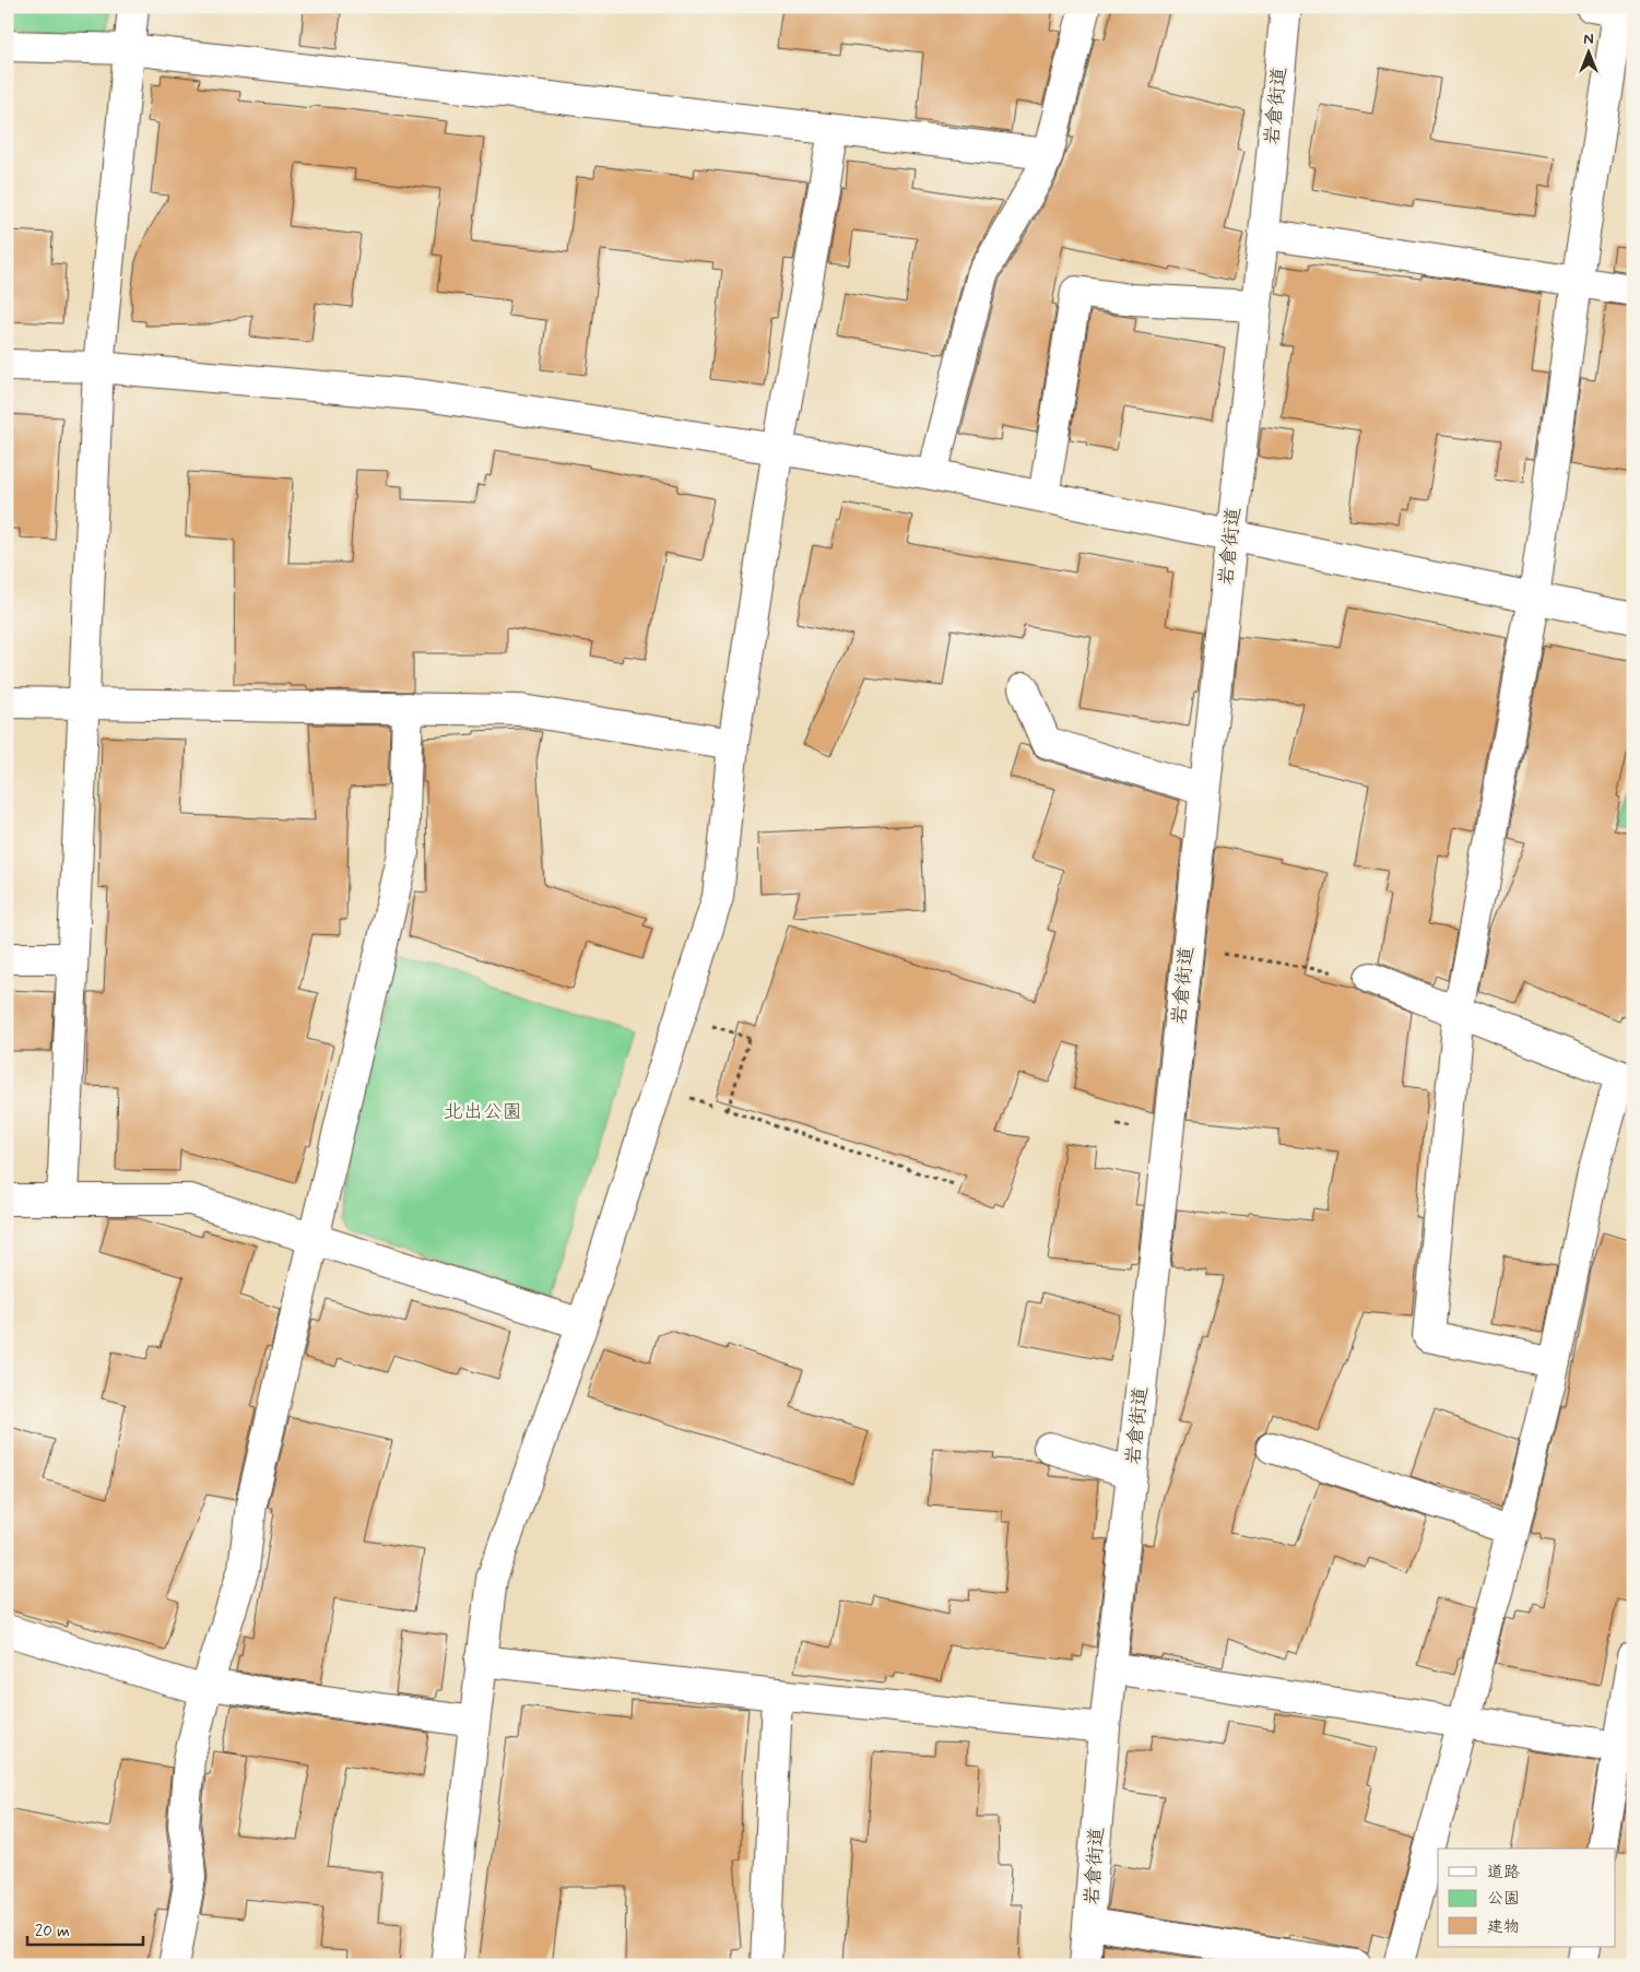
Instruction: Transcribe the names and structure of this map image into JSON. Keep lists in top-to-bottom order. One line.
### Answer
{"streets":{"street":["岩倉街道"]},"parks":["北出公園"],"legend":["道路","公園","建物"],"scale_bar":"20 m","north":"top"}
